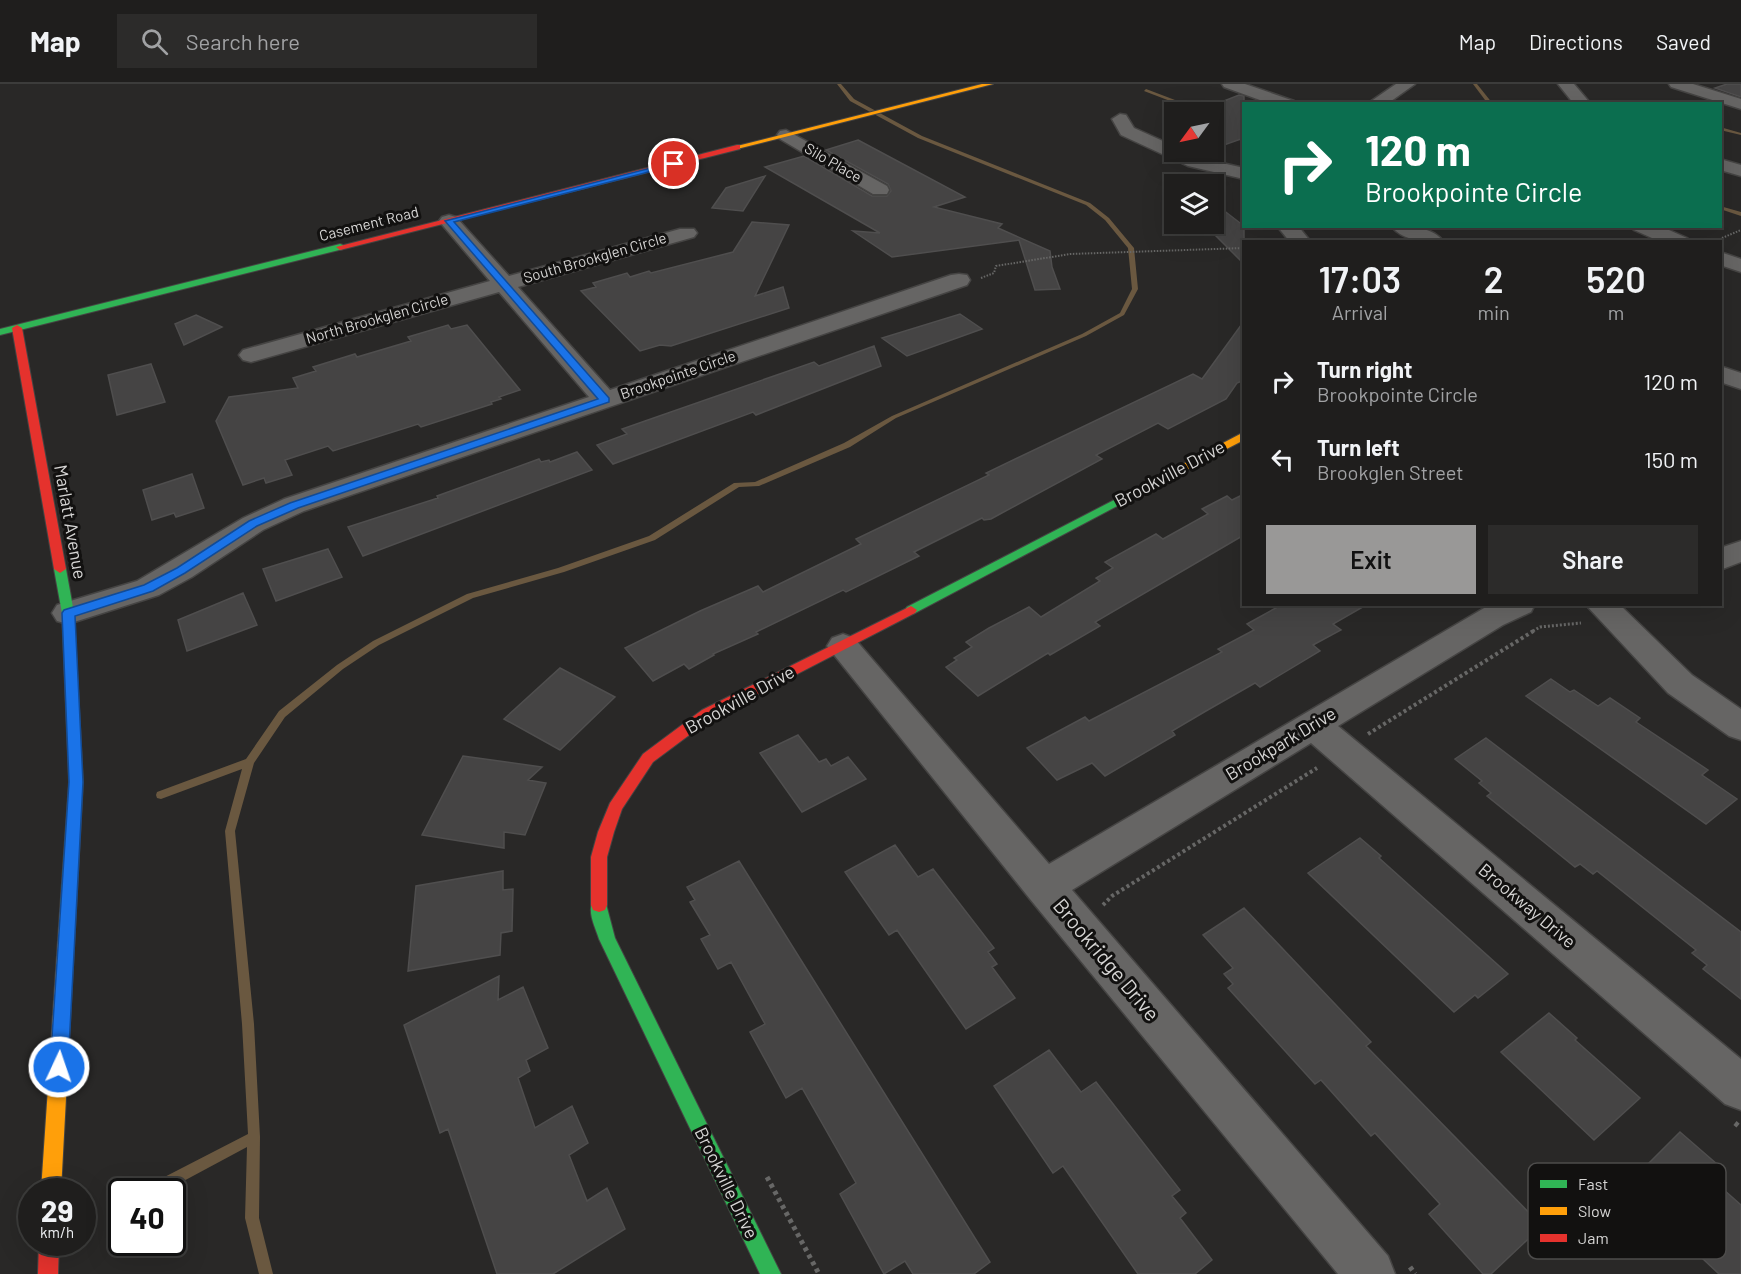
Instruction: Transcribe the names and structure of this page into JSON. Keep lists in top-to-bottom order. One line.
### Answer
{"streets":{"street":["Silo Place","Casement Road","South Brookglen Circle","North Brookglen Circle","Brookpointe Circle","Brookville Drive","Marlatt Avenue","Brookpark Drive","Brookway Drive","Brookridge Drive"]},"crossings":[["Silo Place","Casement Road"],["Casement Road","Marlatt Avenue"],["South Brookglen Circle","North Brookglen Circle"],["Brookpointe Circle","Marlatt Avenue"],["Brookville Drive","Brookridge Drive"],["Brookpark Drive","Brookway Drive"],["Brookpark Drive","Brookridge Drive"]],"legend":["Fast","Slow","Jam"],"north":"bottom left","page":{"header":"Map","search":"Search here","nav":["Map","Directions","Saved"],"turn":["120 m","Brookpointe Circle"],"eta":["17:03","Arrival","2","min","520","m"],"list":[{"name":"Turn right","note":"Brookpointe Circle","value":"120 m"},{"name":"Turn left","note":"Brookglen Street","value":"150 m"}],"buttons":["Exit","Share"],"speed":"29 km/h","limit":"40"}}
